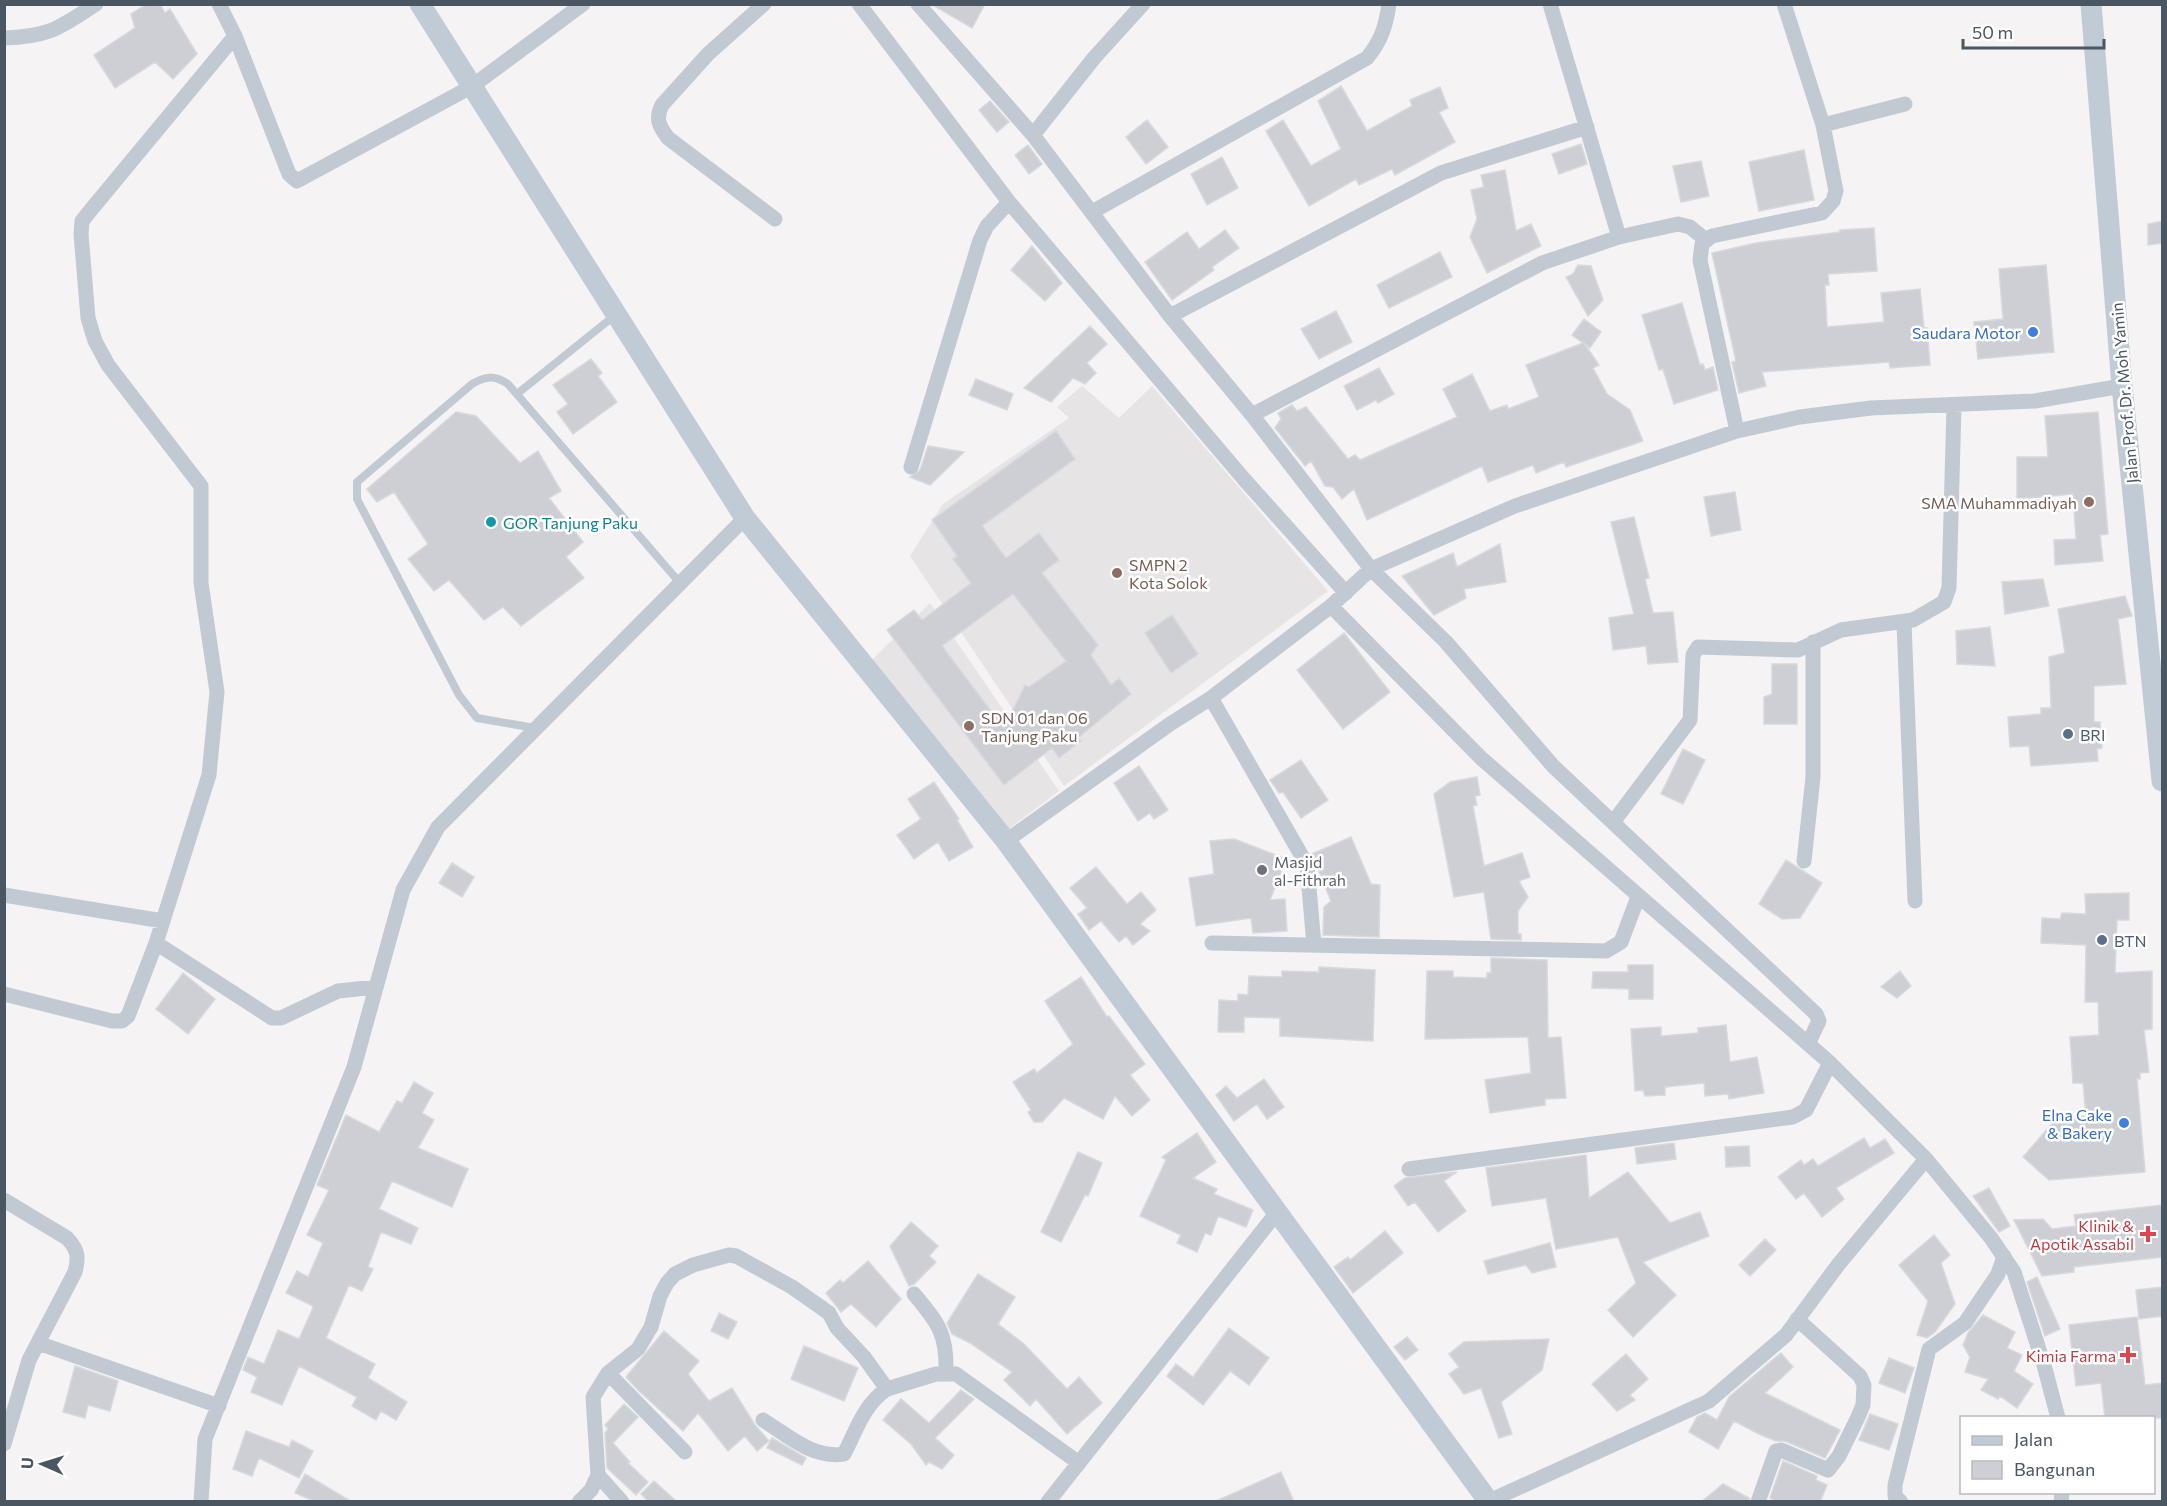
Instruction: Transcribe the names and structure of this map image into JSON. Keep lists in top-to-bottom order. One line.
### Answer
{"streets":{"street":["Jalan Prof. Dr. Moh Yamin"]},"places":{"other":["Saudara Motor","SMA Muhammadiyah","GOR Tanjung Paku","SMPN 2 Kota Solok","SDN 01 dan 06 Tanjung Paku","BRI","Masjid al-Fithrah","BTN","Elna Cake & Bakery"],"health":["Klinik & Apotik Assabil","Kimia Farma"]},"legend":["Jalan","Bangunan"],"scale_bar":"50 m","north":"left"}
